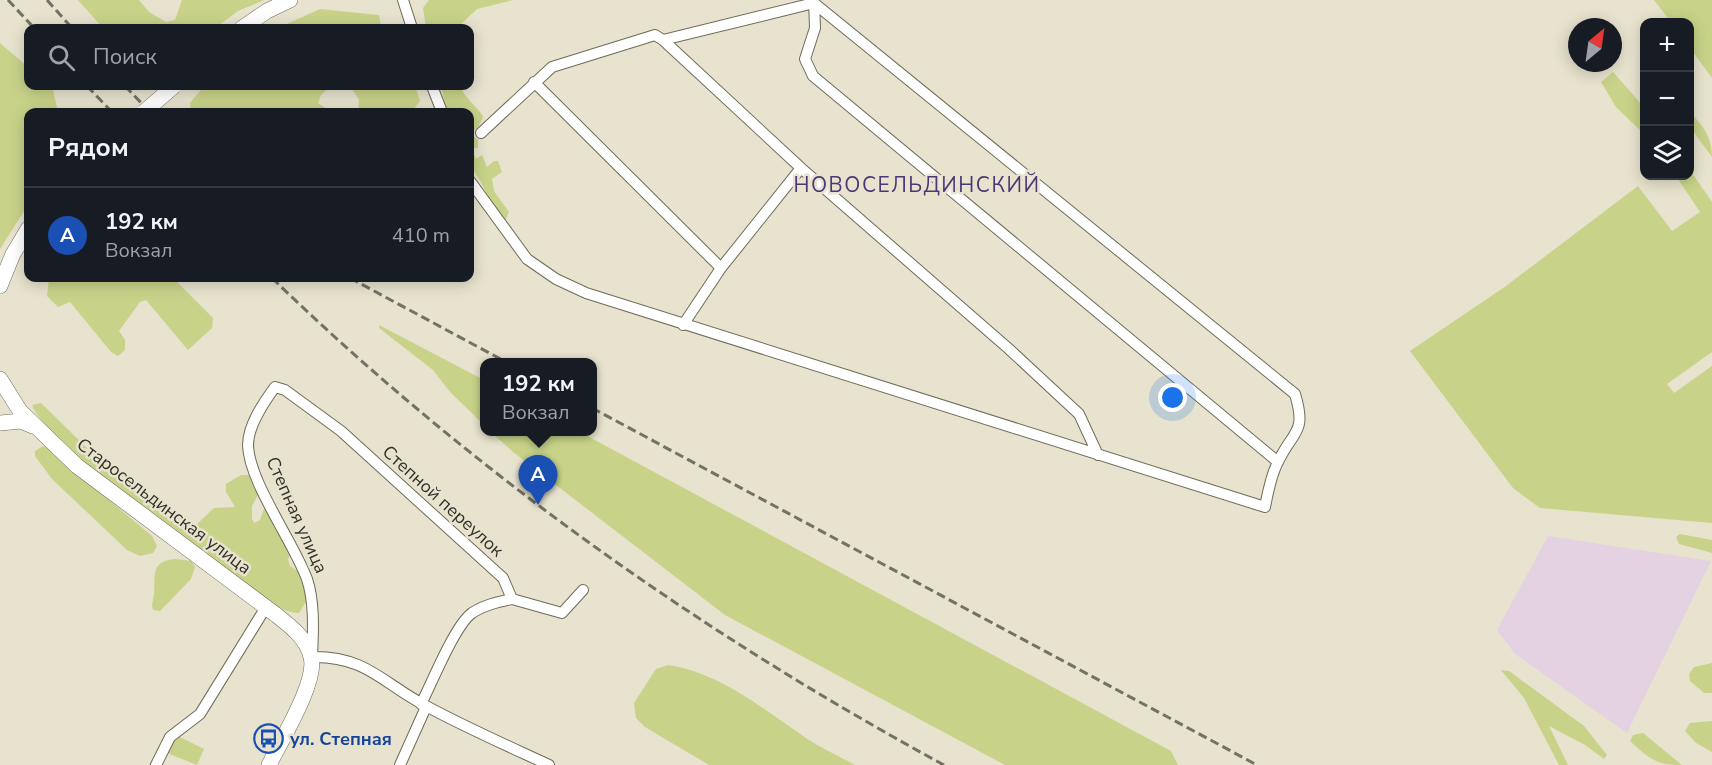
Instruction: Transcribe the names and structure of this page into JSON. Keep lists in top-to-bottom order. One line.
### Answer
{"streets":{"street":["Степной переулок","Старосельдинская улица","Степная улица"]},"crossings":[["Степной переулок","Степная улица"],["Старосельдинская улица","Степная улица"]],"districts":["НОВОСЕЛЬДИНСКИЙ"],"places":{"bus stop":["ул. Степная"]},"north":"top right","page":{"map_buttons":["+","−"],"search":"Поиск","heading":"Рядом","list":[{"mark":"A","name":"192 км","note":"Вокзал","value":"410 m"}],"popup":["192 км","Вокзал"],"pins":"A"}}
